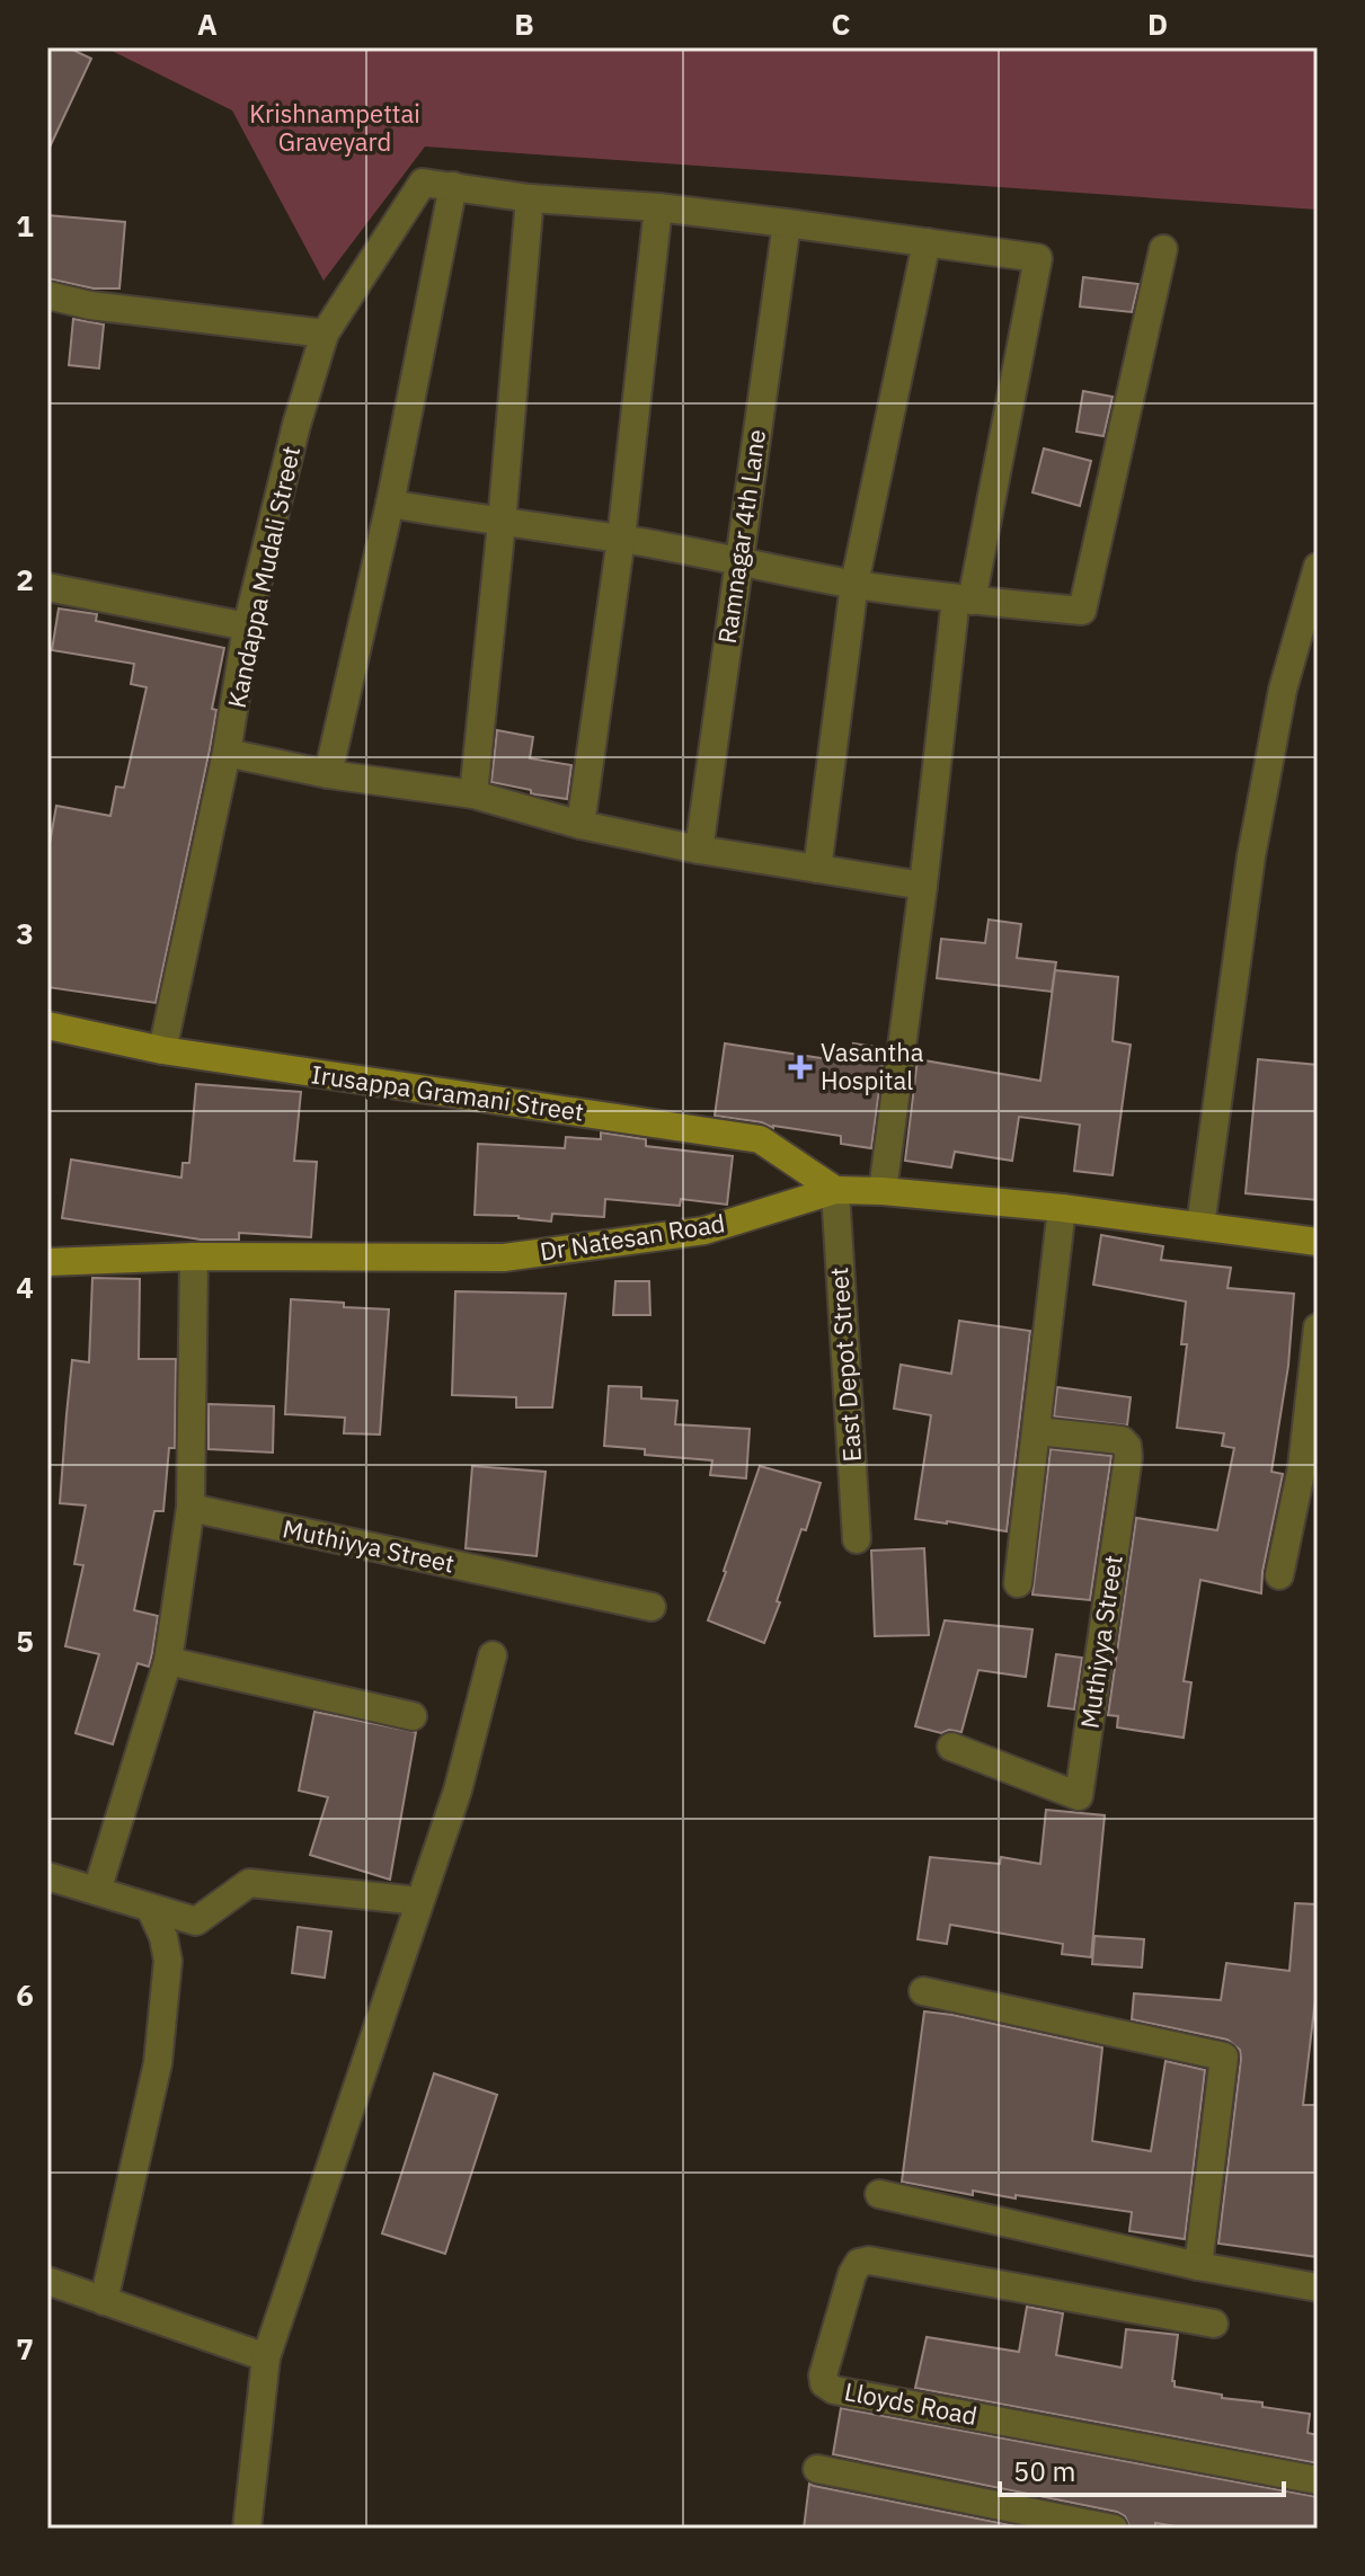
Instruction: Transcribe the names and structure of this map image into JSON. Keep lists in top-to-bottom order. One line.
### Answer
{"streets":{"main road":["Irusappa Gramani Street","Dr Natesan Road"],"street":["Ramnagar 4th Lane","Kandappa Mudali Street","East Depot Street","Muthiyya Street","Lloyds Road"]},"crossings":[["Kandappa Mudali Street","Irusappa Gramani Street"],["Irusappa Gramani Street","Dr Natesan Road"],["Irusappa Gramani Street","East Depot Street"],["Dr Natesan Road","East Depot Street"]],"parks":["Krishnampettai Graveyard"],"places":{"health":["Vasantha Hospital"]},"scale_bar":"50 m","grid":{"columns":["A","B","C","D"],"rows":["1","2","3","4","5","6","7"]}}
